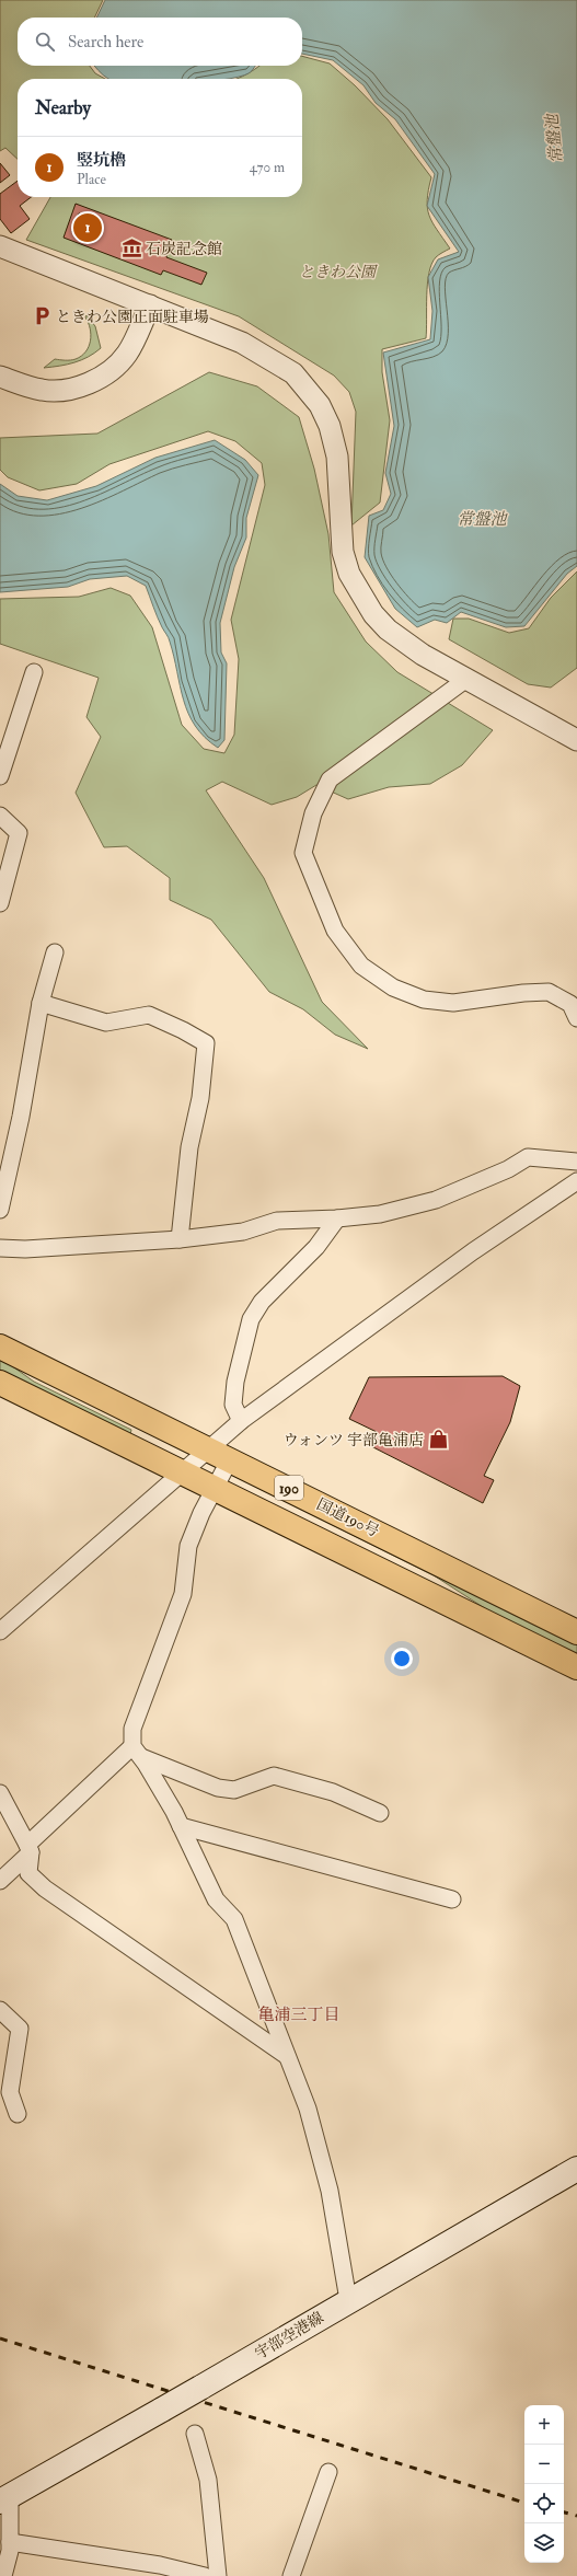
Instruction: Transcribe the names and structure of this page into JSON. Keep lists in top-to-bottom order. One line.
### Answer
{"streets":{"highway":["190","国道190号"],"main road":["宇部空港線"]},"districts":["亀浦三丁目"],"water":["常盤池"],"parks":["ときわ公園"],"places":{"museum":["石炭記念館"],"parking":["ときわ公園正面駐車場"],"shop":["ウォンツ 宇部亀浦店"]},"page":{"search":"Search here","heading":"Nearby","list":[{"mark":"1","name":"竪坑櫓","note":"Place","value":"470 m"}],"pins":"1","map_buttons":["+","−"]}}
